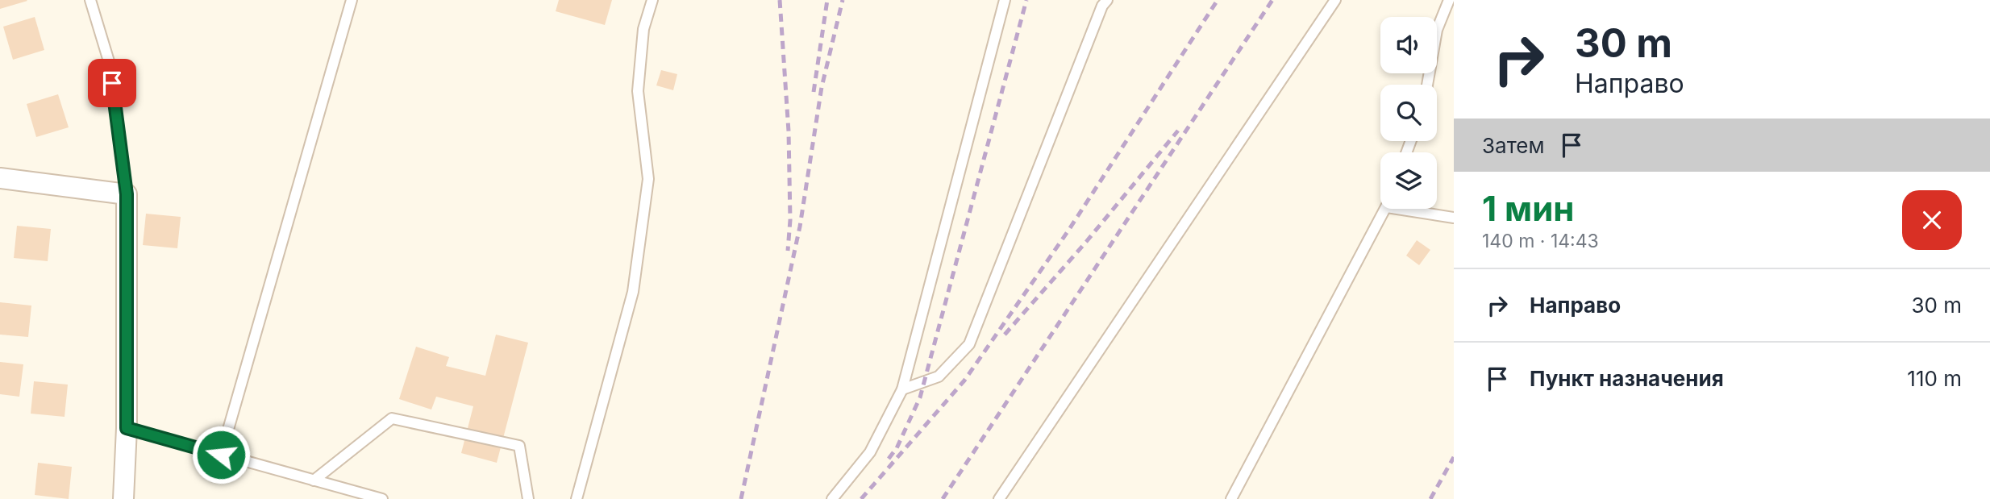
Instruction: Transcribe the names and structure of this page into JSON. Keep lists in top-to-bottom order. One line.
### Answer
{"page":{"turn":["30 m","Направо"],"then":"Затем","heading":["1 мин","140 m · 14:43"],"list":[{"name":"Направо","value":"30 m"},{"name":"Пункт назначения","value":"110 m"}]}}
